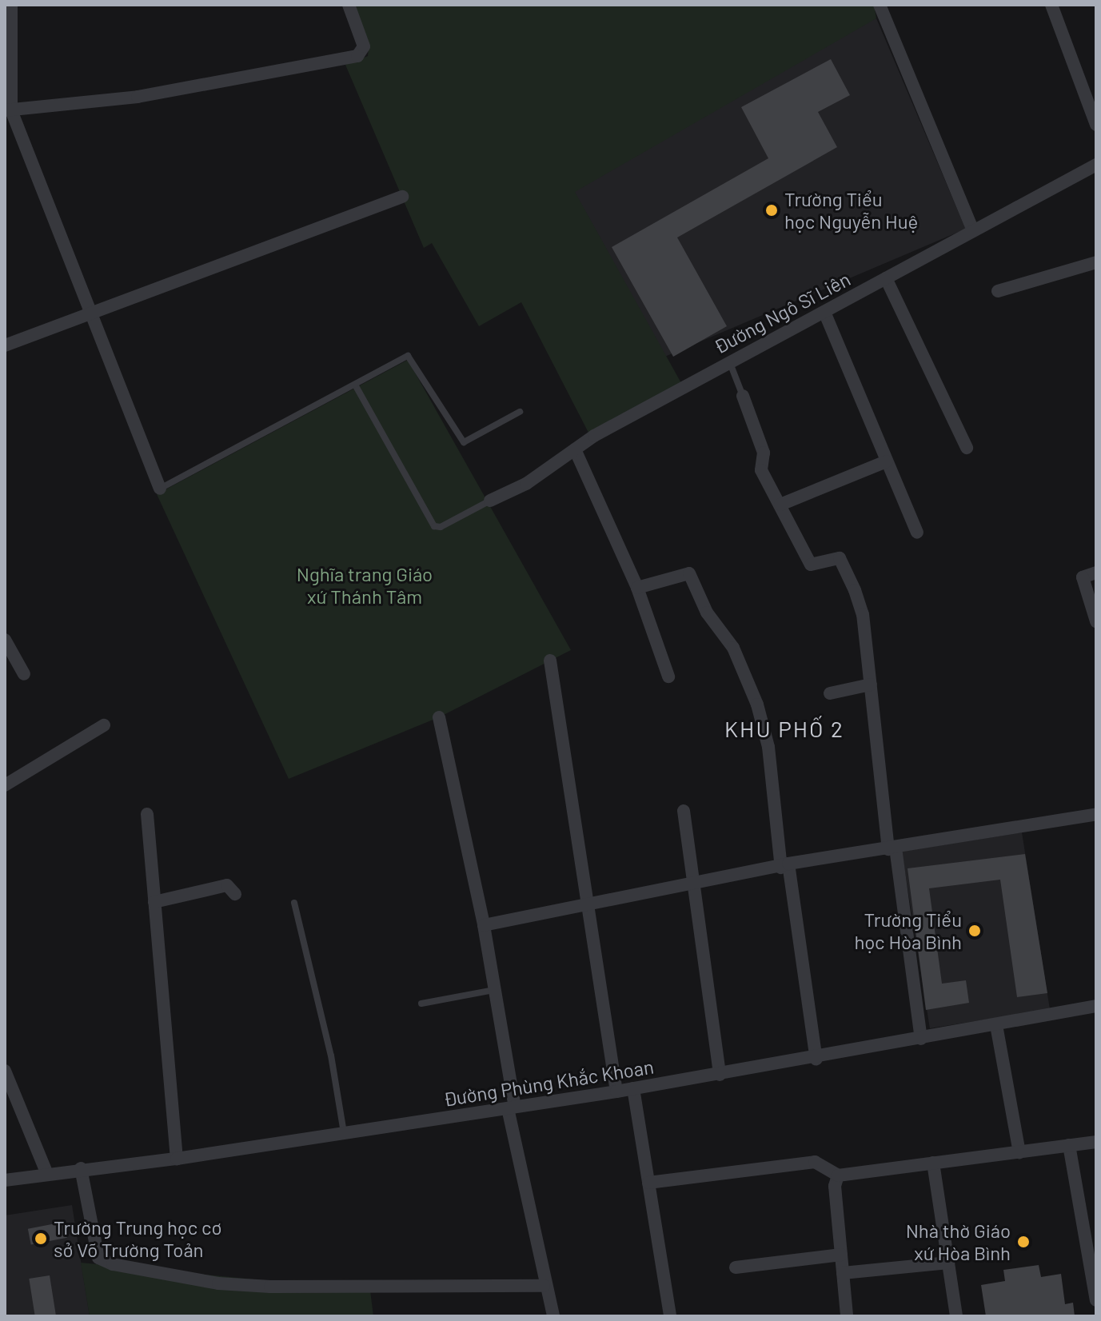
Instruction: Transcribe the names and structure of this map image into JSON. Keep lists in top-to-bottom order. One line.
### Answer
{"streets":{"street":["Đường Ngô Sĩ Liên","Đường Phùng Khắc Khoan"]},"districts":["KHU PHỐ 2"],"parks":["Nghĩa trang Giáo xứ Thánh Tâm"],"places":["Trường Tiểu học Nguyễn Huệ","Trường Tiểu học Hòa Bình","Trường Trung học cơ sở Võ Trường Toản","Nhà thờ Giáo xứ Hòa Bình"]}
